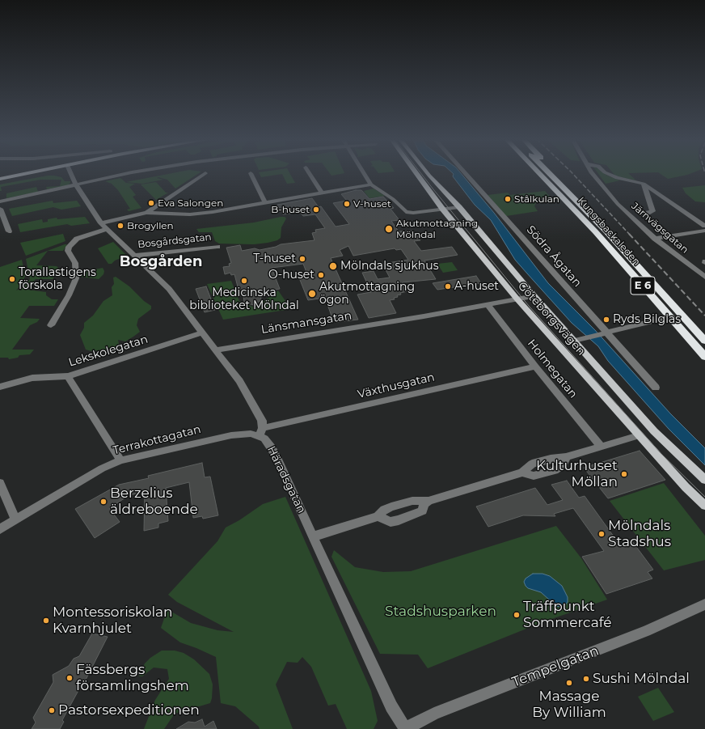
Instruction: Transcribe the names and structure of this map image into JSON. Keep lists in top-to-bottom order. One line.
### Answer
{"streets":{"highway":["Kungsbackaleden","E 6"],"main road":["Göteborgsvägen"],"street":["Järnvägsgatan","Bosgårdsgatan","Södra Ågatan","Länsmansgatan","Lekskolegatan","Holmegatan","Växthusgatan","Terrakottagatan","Häradsgatan","Tempelgatan"]},"crossings":[["Göteborgsvägen","Länsmansgatan"],["Länsmansgatan","Holmegatan"],["Holmegatan","Växthusgatan"],["Växthusgatan","Terrakottagatan"],["Växthusgatan","Häradsgatan"],["Terrakottagatan","Häradsgatan"],["Häradsgatan","Tempelgatan"]],"districts":["Bosgården"],"parks":["Stadshusparken"],"places":["Stålkulan","Eva Salongen","V-huset","B-huset","Brogyllen","Akutmottagning Mölndal","T-huset","Mölndals sjukhus","O-huset","Torallastigens förskola","Medicinska biblioteket Mölndal","A-huset","Akutmottagning ögon","Ryds Bilglas","Kulturhuset Möllan","Berzelius äldreboende","Mölndals Stadshus","Träffpunkt Sommercafé","Montessoriskolan Kvarnhjulet","Fässbergs församlingshem","Sushi Mölndal","Massage By William","Pastorsexpeditionen"]}
